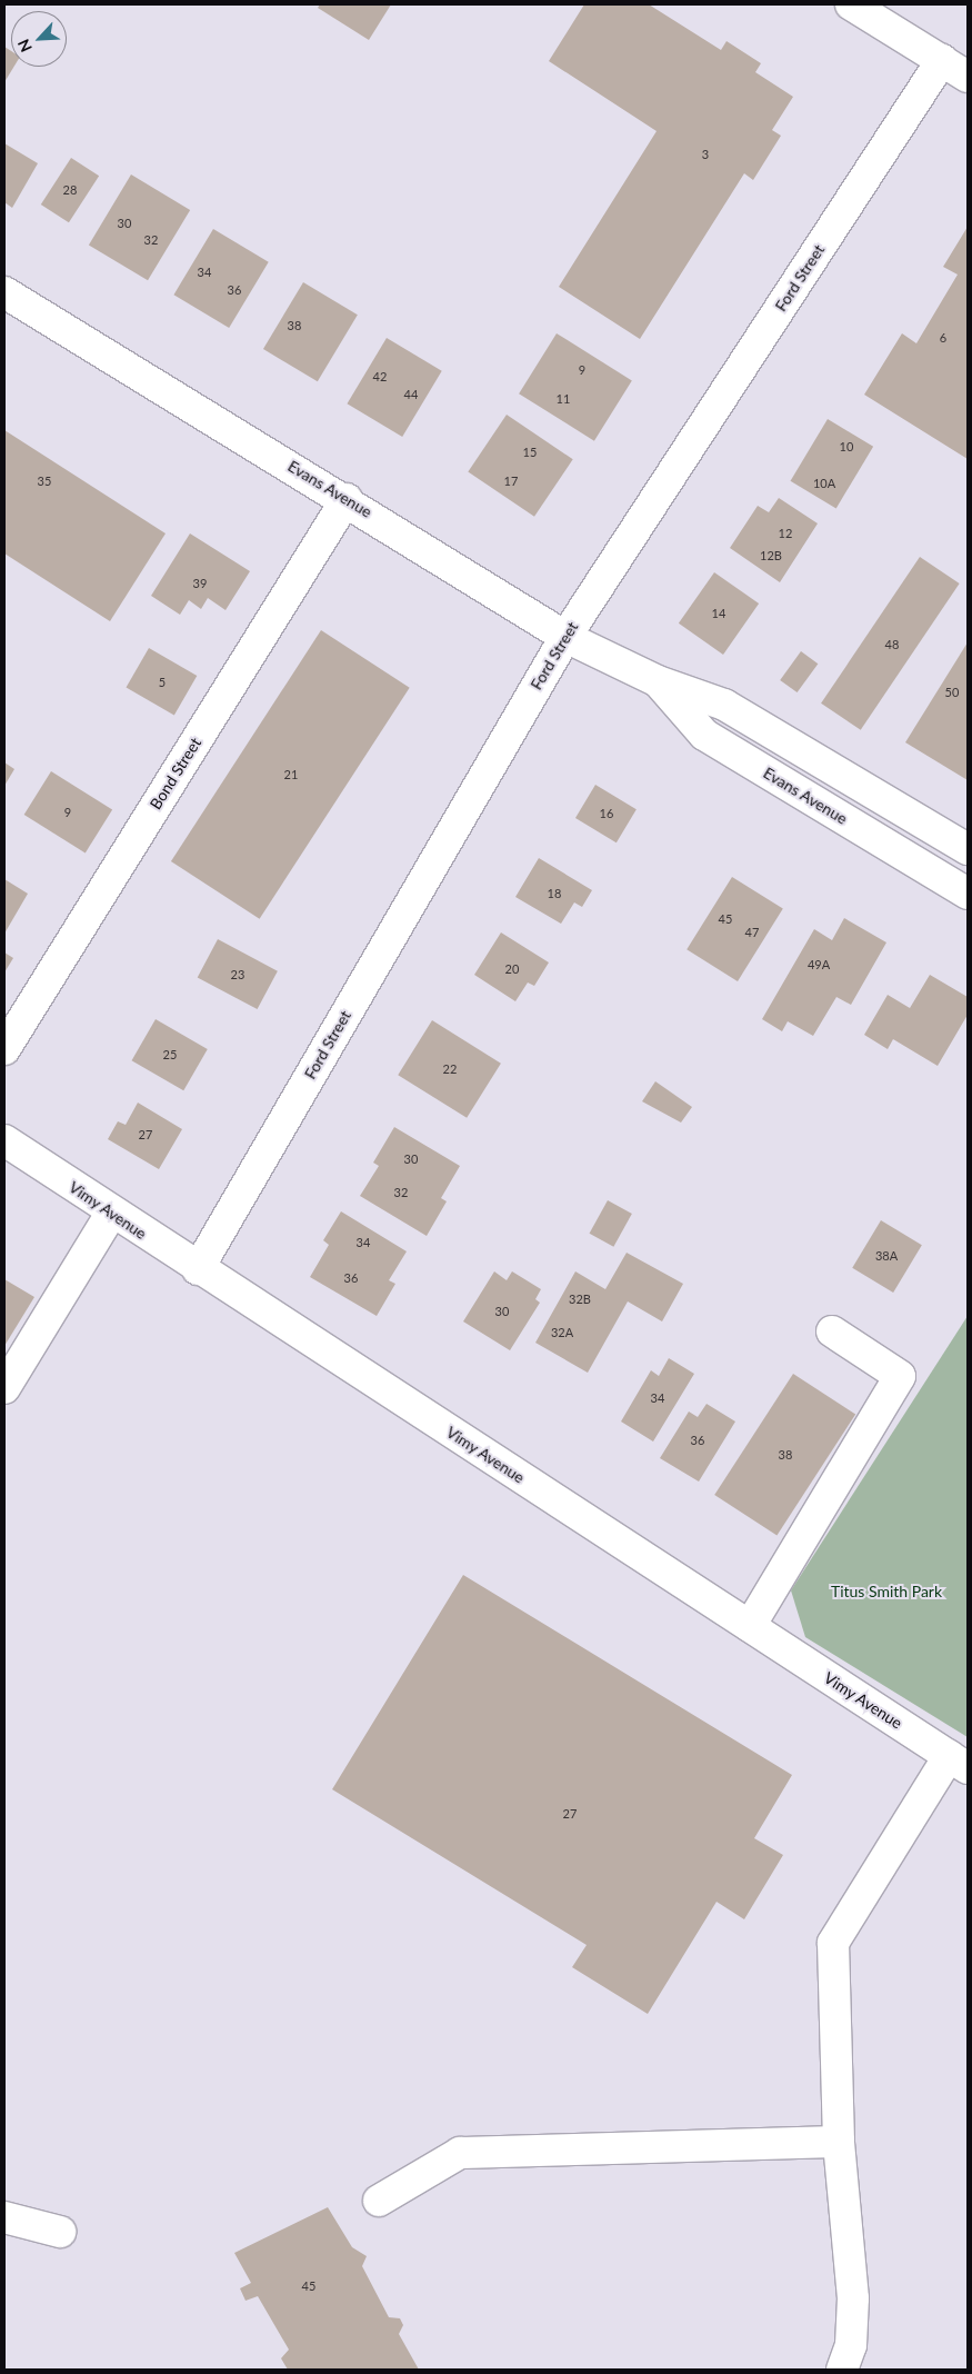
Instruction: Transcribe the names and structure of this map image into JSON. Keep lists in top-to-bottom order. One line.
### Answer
{"streets":{"street":["Ford Street","Evans Avenue","Bond Street","Vimy Avenue"]},"crossings":[["Ford Street","Evans Avenue"],["Ford Street","Vimy Avenue"],["Evans Avenue","Bond Street"]],"parks":["Titus Smith Park"],"house_numbers":["3","28","30","32","34","36","38","6","9","42","44","11","10","15","35","17","10A","12","12B","39","14","48","5","50","21","9","16","18","45","47","49A","20","23","25","22","27","30","32","34","38A","36","32B","30","32A","34","36","38","27","45"],"north":"bottom left"}
